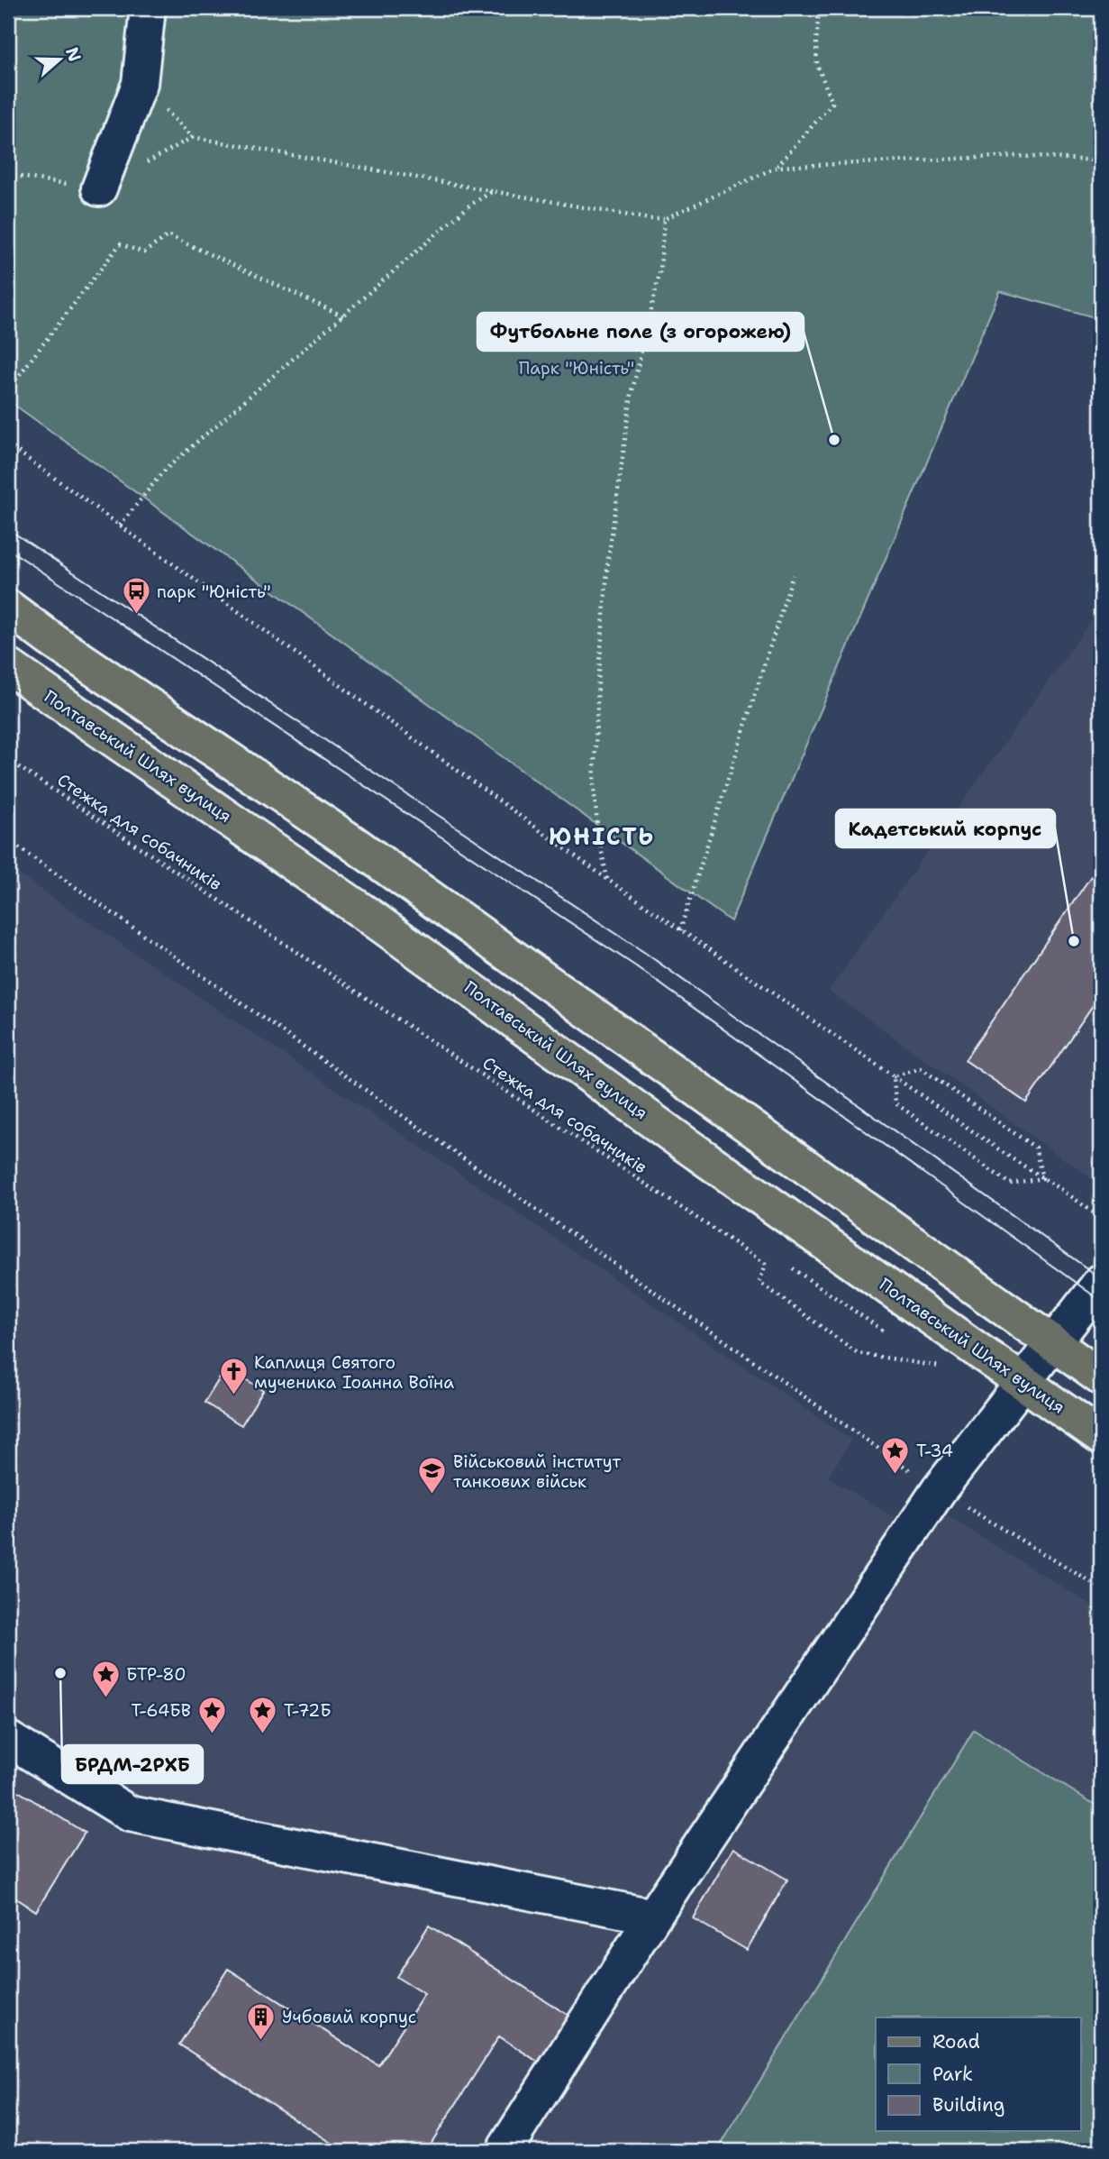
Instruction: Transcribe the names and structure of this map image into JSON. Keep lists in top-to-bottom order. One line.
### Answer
{"streets":{"main road":["Полтавський Шлях вулиця"],"path":["Стежка для собачників"]},"districts":["ЮНІСТЬ"],"parks":["Парк \"Юність\""],"places":{"other":["Футбольне поле (з огорожею)","Кадетський корпус","БРДМ-2РХБ"],"bus stop":["парк \"Юність\""],"church":["Каплиця Святого мученика Іоанна Воїна"],"place":["T-34","БТР-80","Т-64БВ","Т-72Б"],"school or university":["Військовий інститут танкових військ"],"building":["Учбовий корпус"]},"legend":["Road","Park","Building"],"north":"right"}
